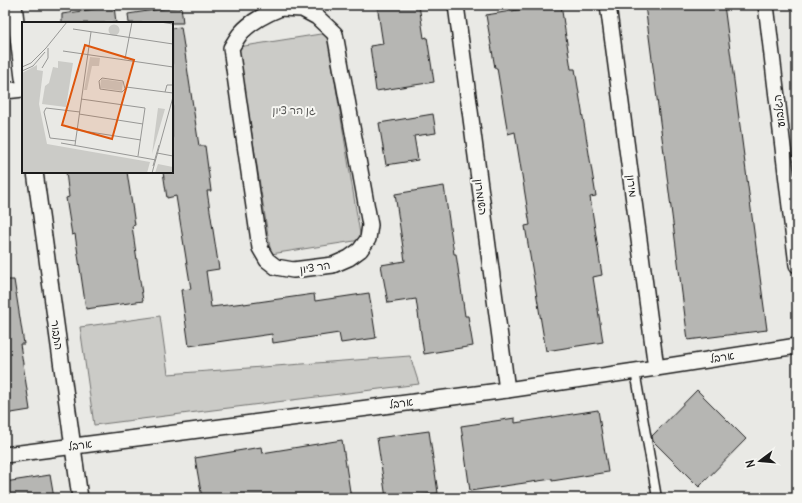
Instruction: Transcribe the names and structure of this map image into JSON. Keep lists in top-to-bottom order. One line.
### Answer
{"streets":{"street":["הגלבוע","מירון","השומרון","הר ציון","התבור","ארבל"]},"crossings":[["מירון","ארבל"],["השומרון","ארבל"],["התבור","ארבל"]],"parks":["גן הר ציון"],"north":"left"}
